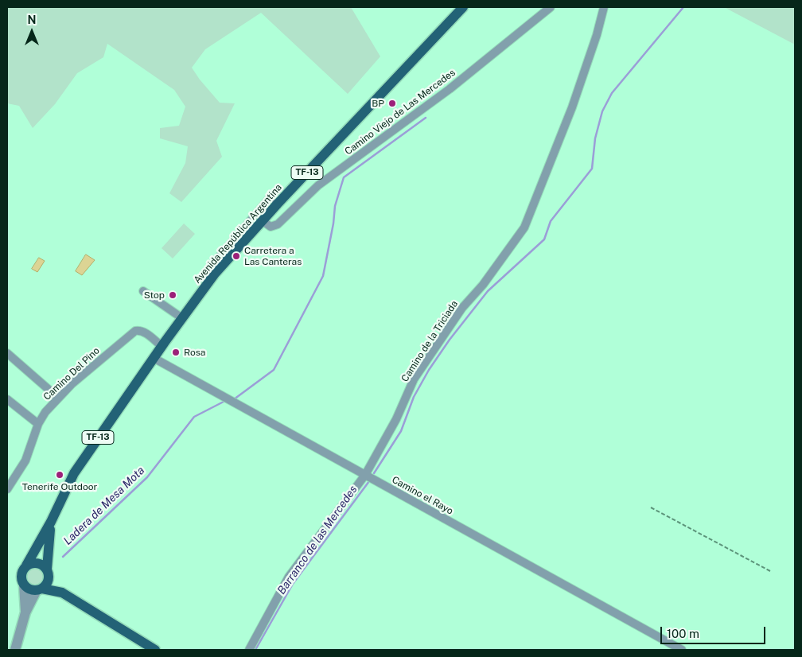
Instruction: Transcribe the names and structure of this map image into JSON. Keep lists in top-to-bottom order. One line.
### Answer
{"streets":{"main road":["TF-13","Avenida República Argentina"],"street":["Camino Viejo de Las Mercedes","Camino de la Triciada","Camino Del Pino","Camino el Rayo"]},"crossings":[["Camino Viejo de Las Mercedes","Avenida República Argentina"],["TF-13","Avenida República Argentina"],["Avenida República Argentina","Camino Del Pino"],["Avenida República Argentina","Camino el Rayo"],["Camino de la Triciada","Camino el Rayo"]],"water":["Ladera de Mesa Mota","Barranco de las Mercedes"],"places":["BP","Carretera a Las Canteras","Stop","Rosa","Tenerife Outdoor"],"scale_bar":"100 m","north":"top"}
